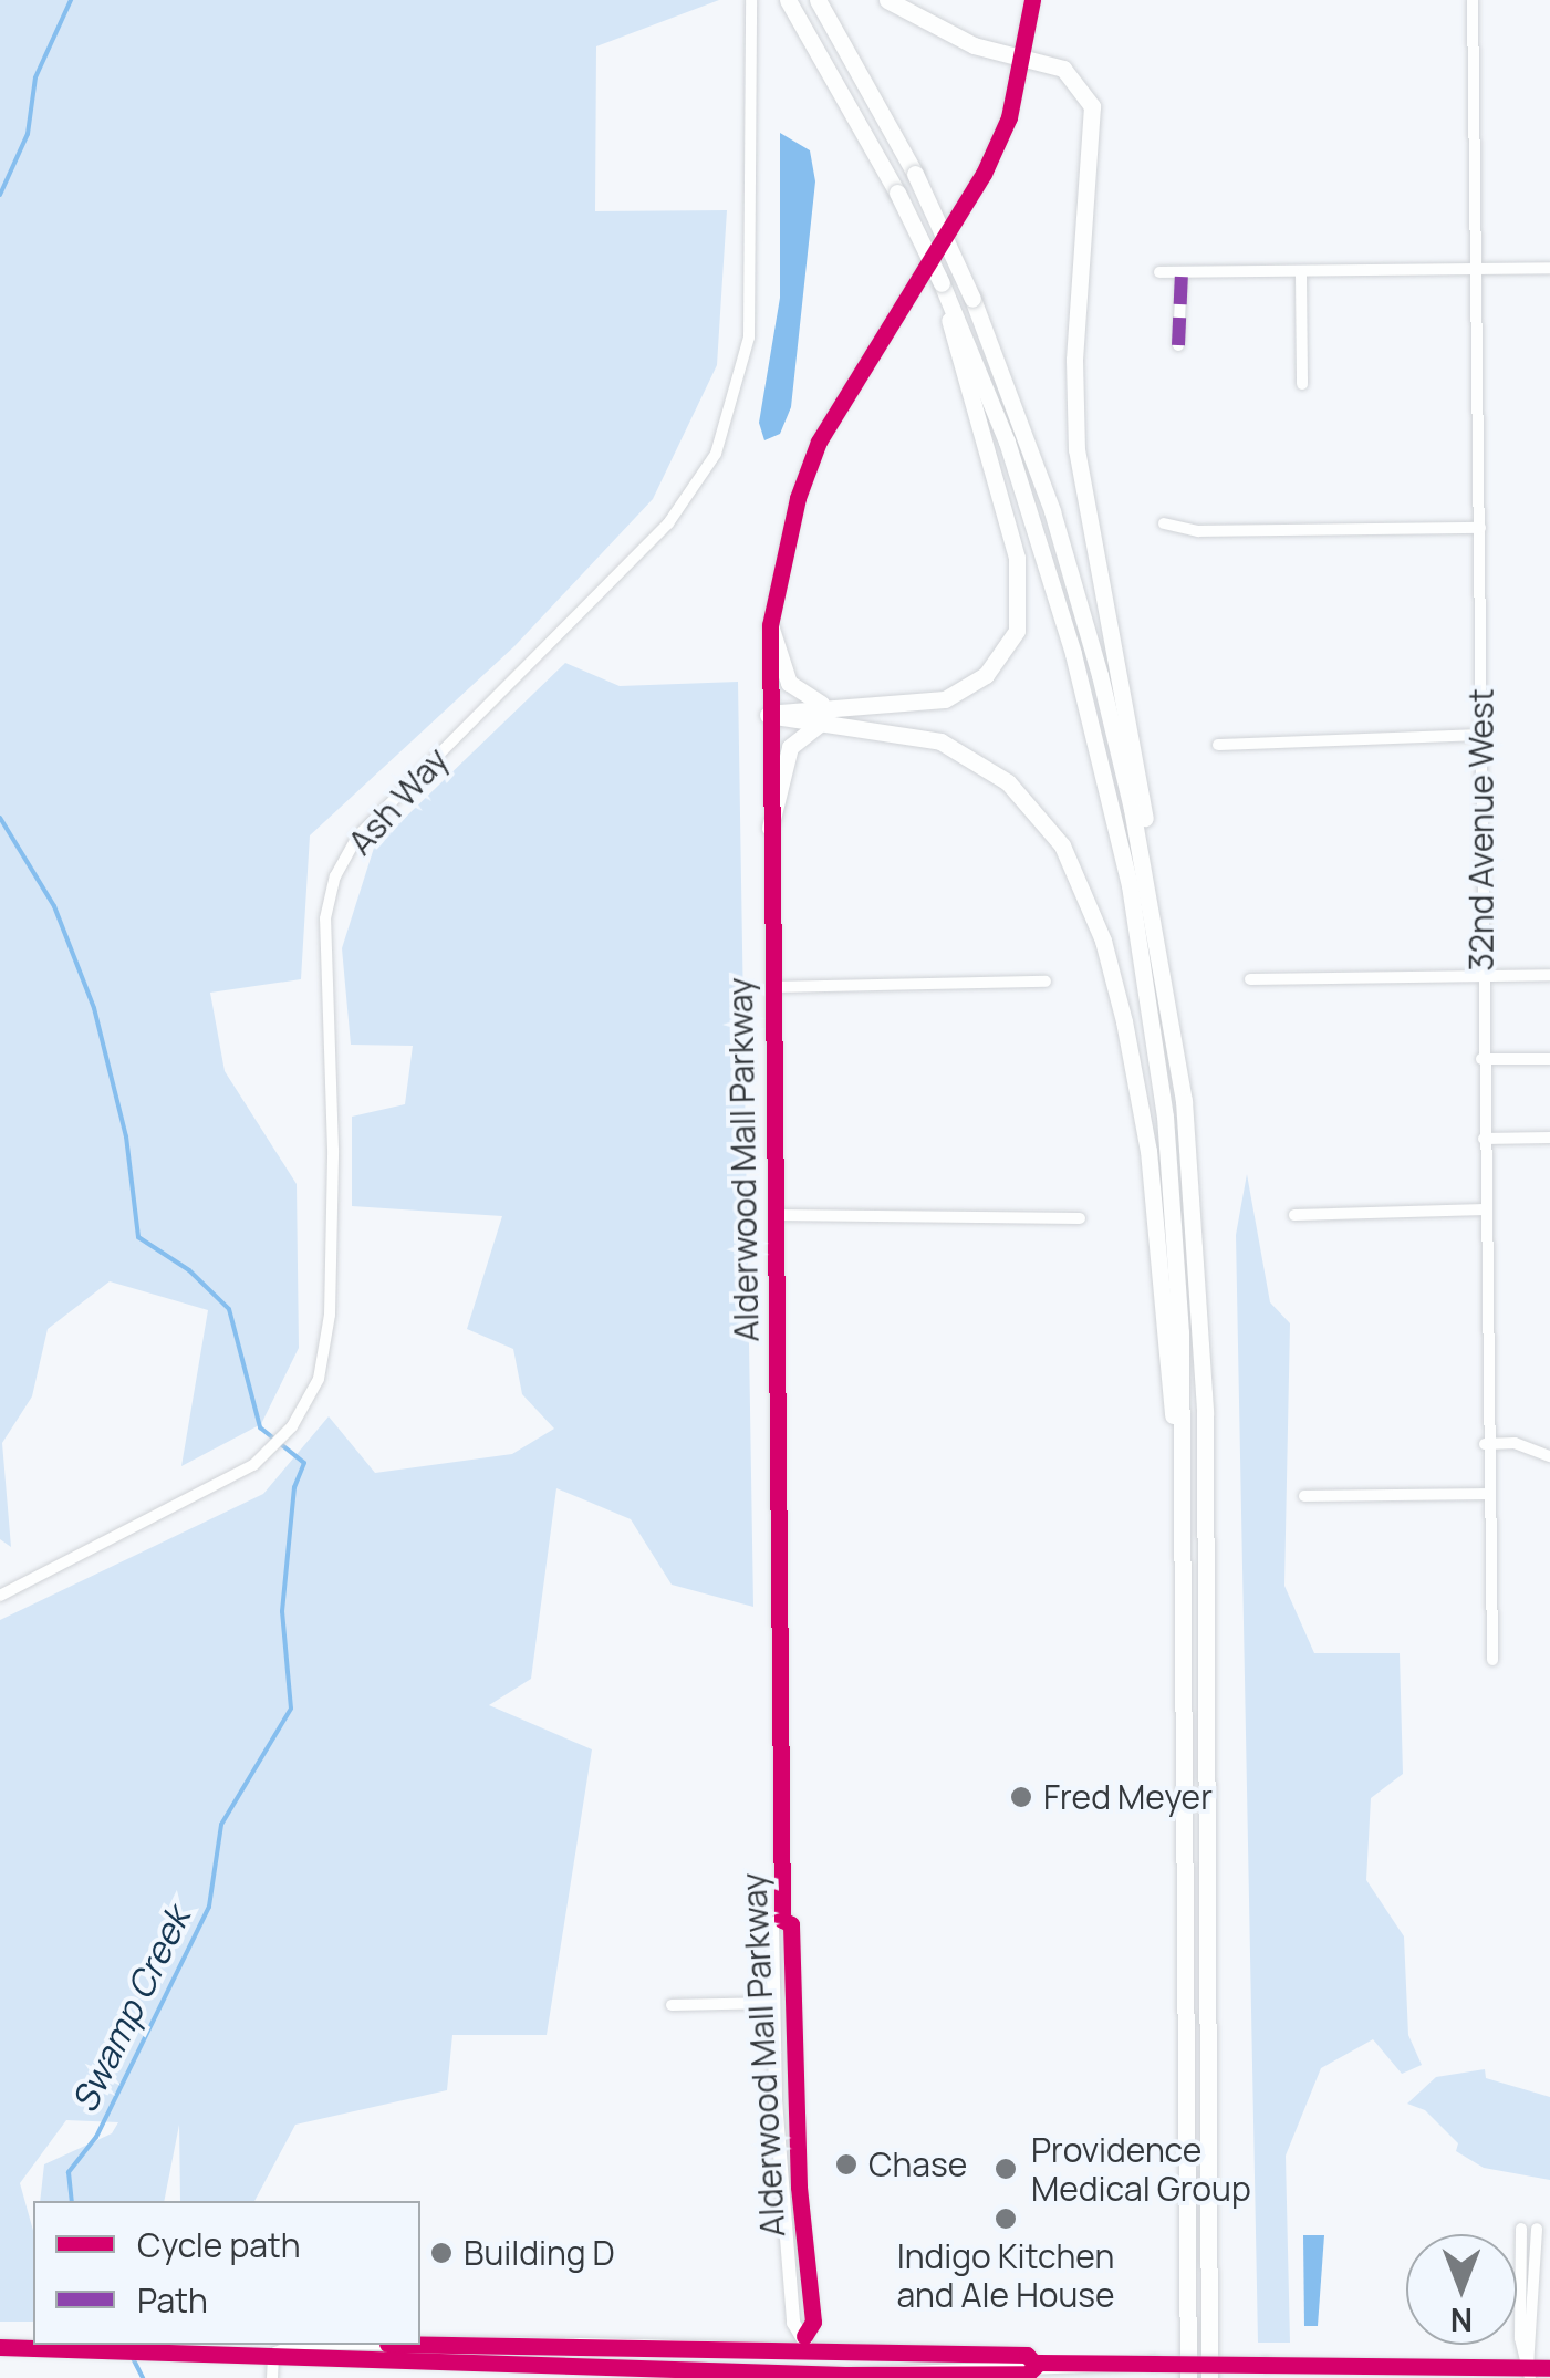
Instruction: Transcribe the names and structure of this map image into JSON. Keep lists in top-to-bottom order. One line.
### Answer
{"streets":{"main road":["Alderwood Mall Parkway"],"street":["Ash Way","32nd Avenue West"]},"water":["Swamp Creek"],"places":["Fred Meyer","Chase","Providence Medical Group","Indigo Kitchen and Ale House","Building D"],"legend":["Cycle path","Path"],"north":"bottom"}
